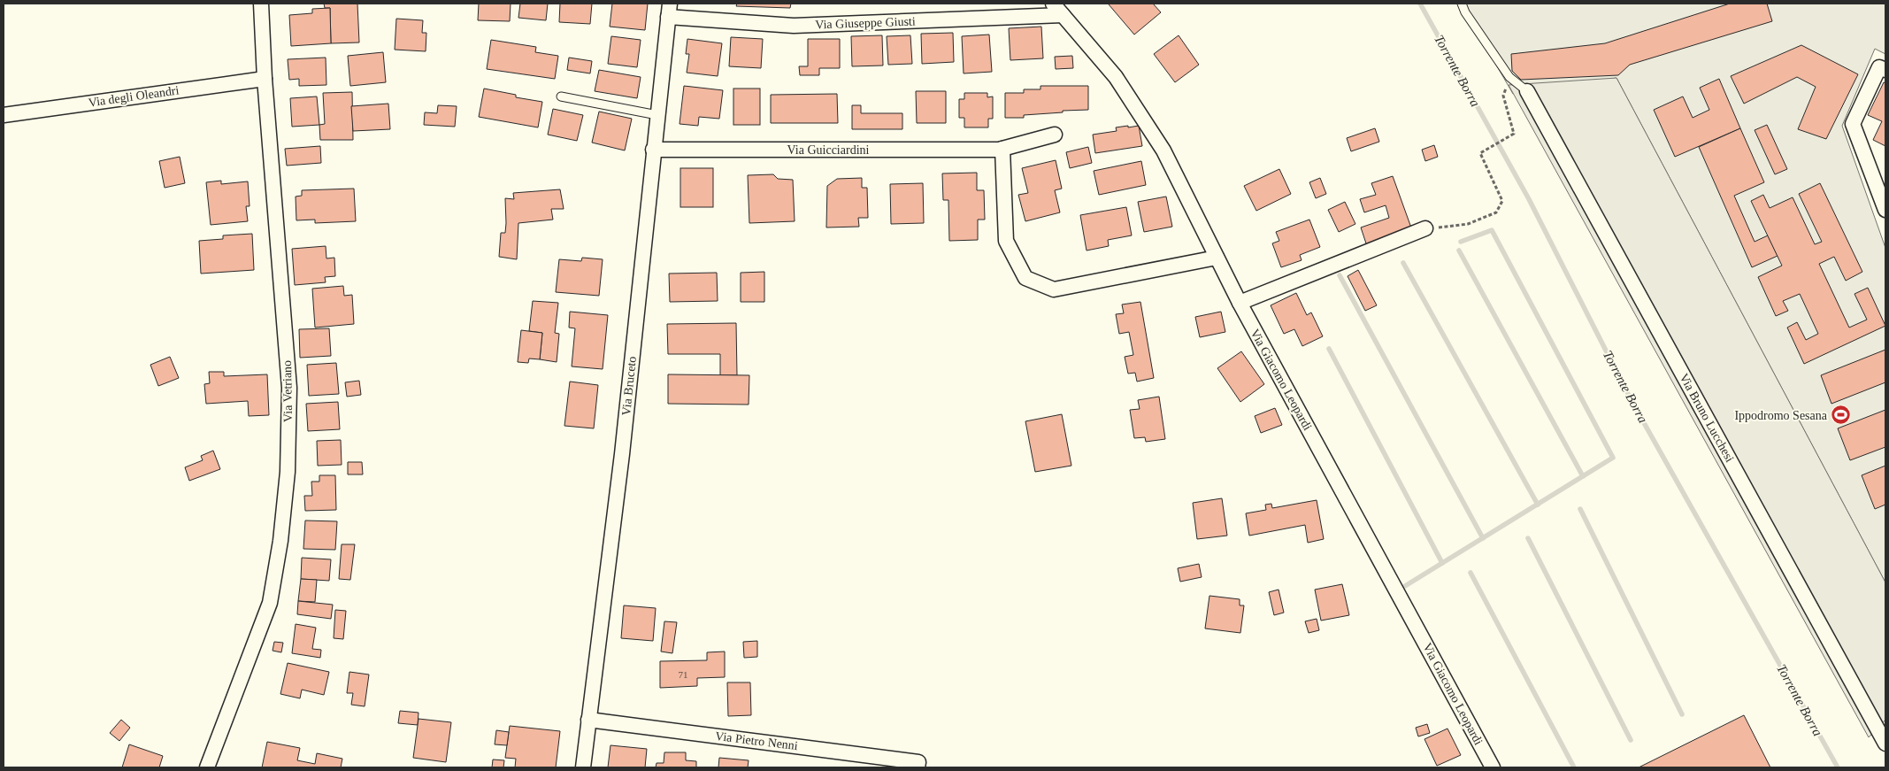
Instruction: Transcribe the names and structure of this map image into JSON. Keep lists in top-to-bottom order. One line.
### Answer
{"streets":{"street":["Via Giuseppe Giusti","Via degli Oleandri","Via Guicciardini","Via Giacomo Leopardi","Via Bruceto","Via Vetriano","Via Bruno Lucchesi","Via Pietro Nenni"]},"crossings":[["Via Giuseppe Giusti","Via Giacomo Leopardi"],["Via Giuseppe Giusti","Via Bruceto"],["Via degli Oleandri","Via Vetriano"],["Via Guicciardini","Via Bruceto"],["Via Bruceto","Via Pietro Nenni"]],"water":["Torrente Borra"],"places":{"sports":["Ippodromo Sesana"]},"house_numbers":["71"]}
